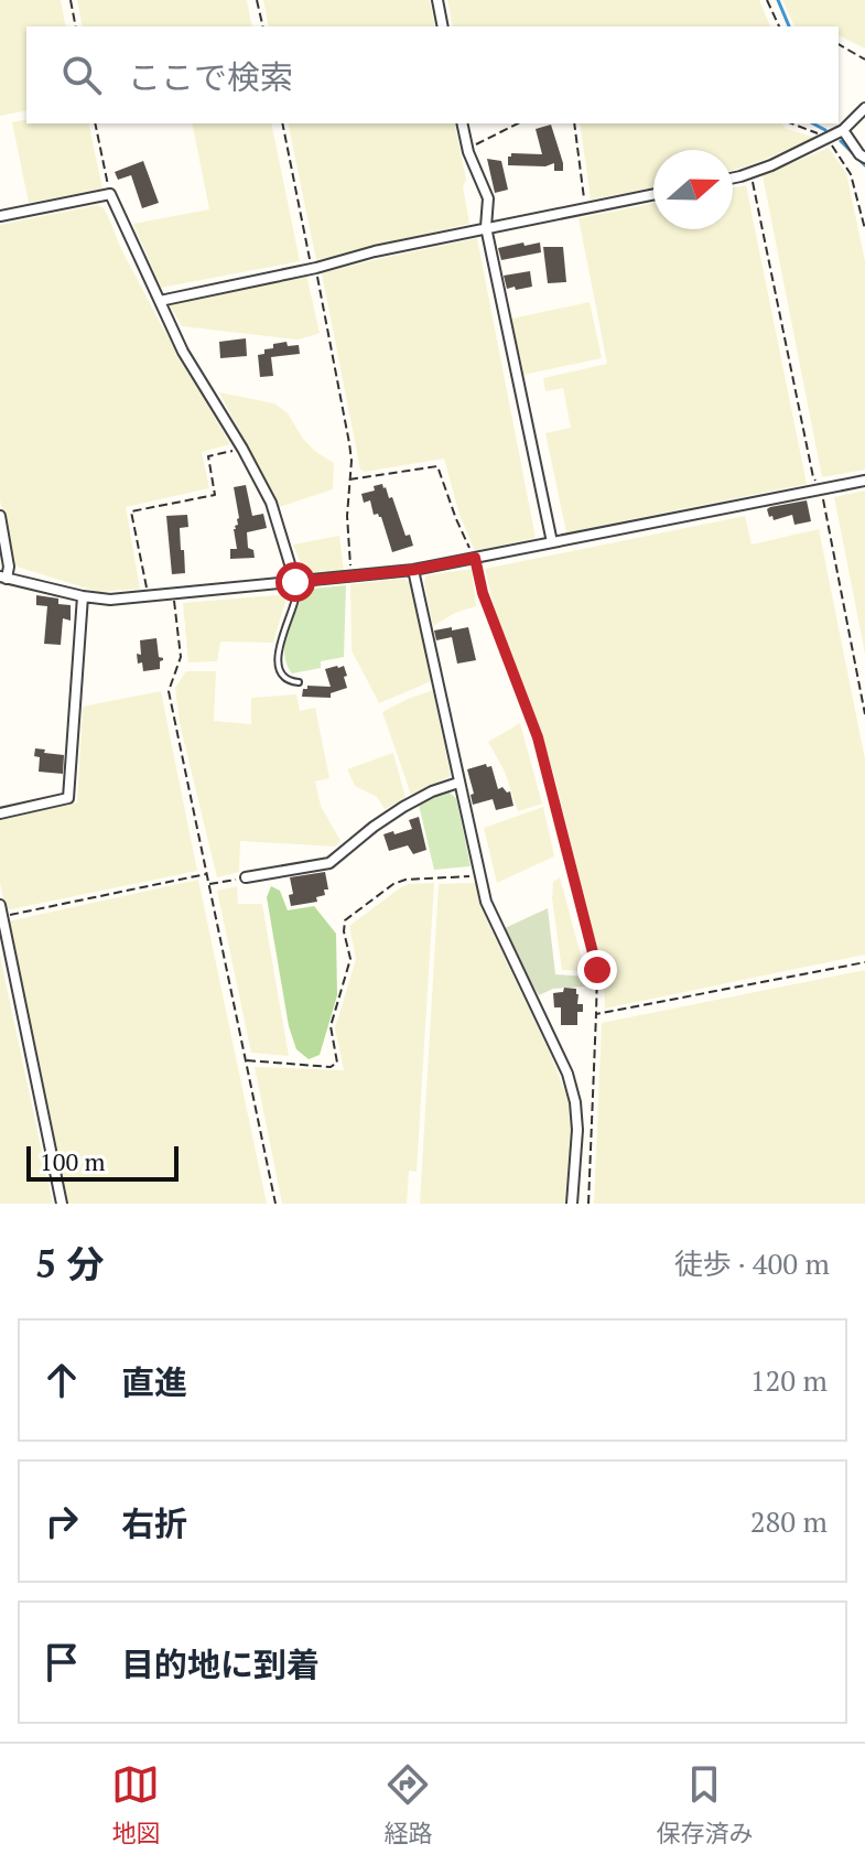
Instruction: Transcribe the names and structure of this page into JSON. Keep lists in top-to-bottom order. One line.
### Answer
{"scale_bar":"100 m","north":"right","page":{"search":"ここで検索","scale":"100 m","heading":["5 分","徒歩 · 400 m"],"list":[["直進","120 m"],["右折","280 m"],"目的地に到着"],"nav":["地図","経路","保存済み"]}}
